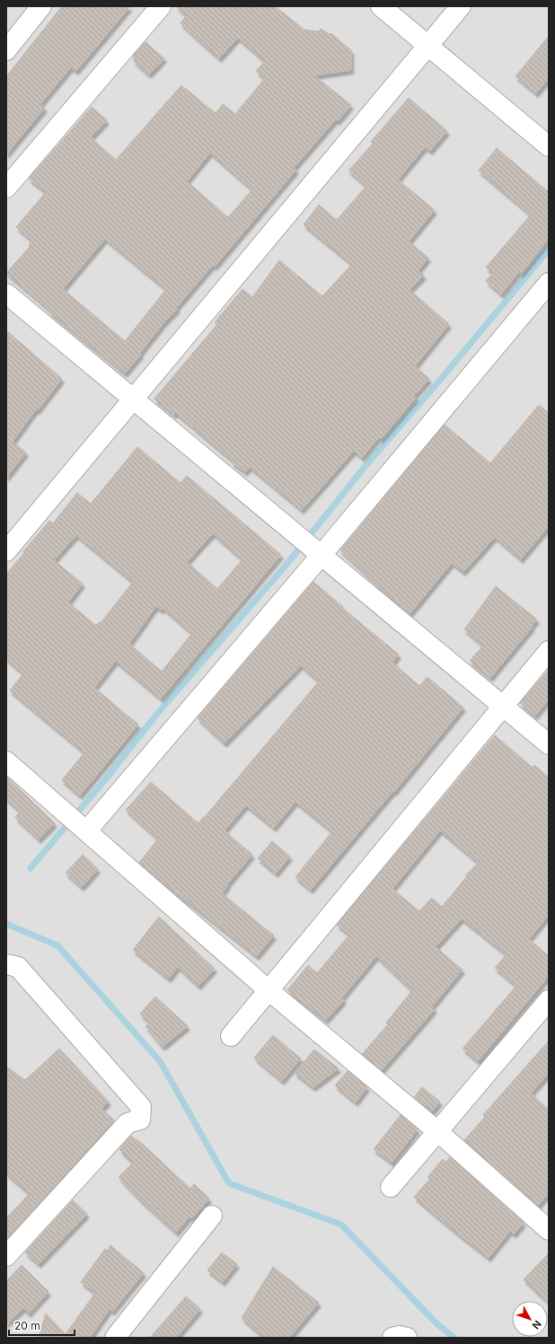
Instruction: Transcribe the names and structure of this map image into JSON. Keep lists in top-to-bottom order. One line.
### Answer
{"scale_bar":"20 m","north":"bottom right"}
